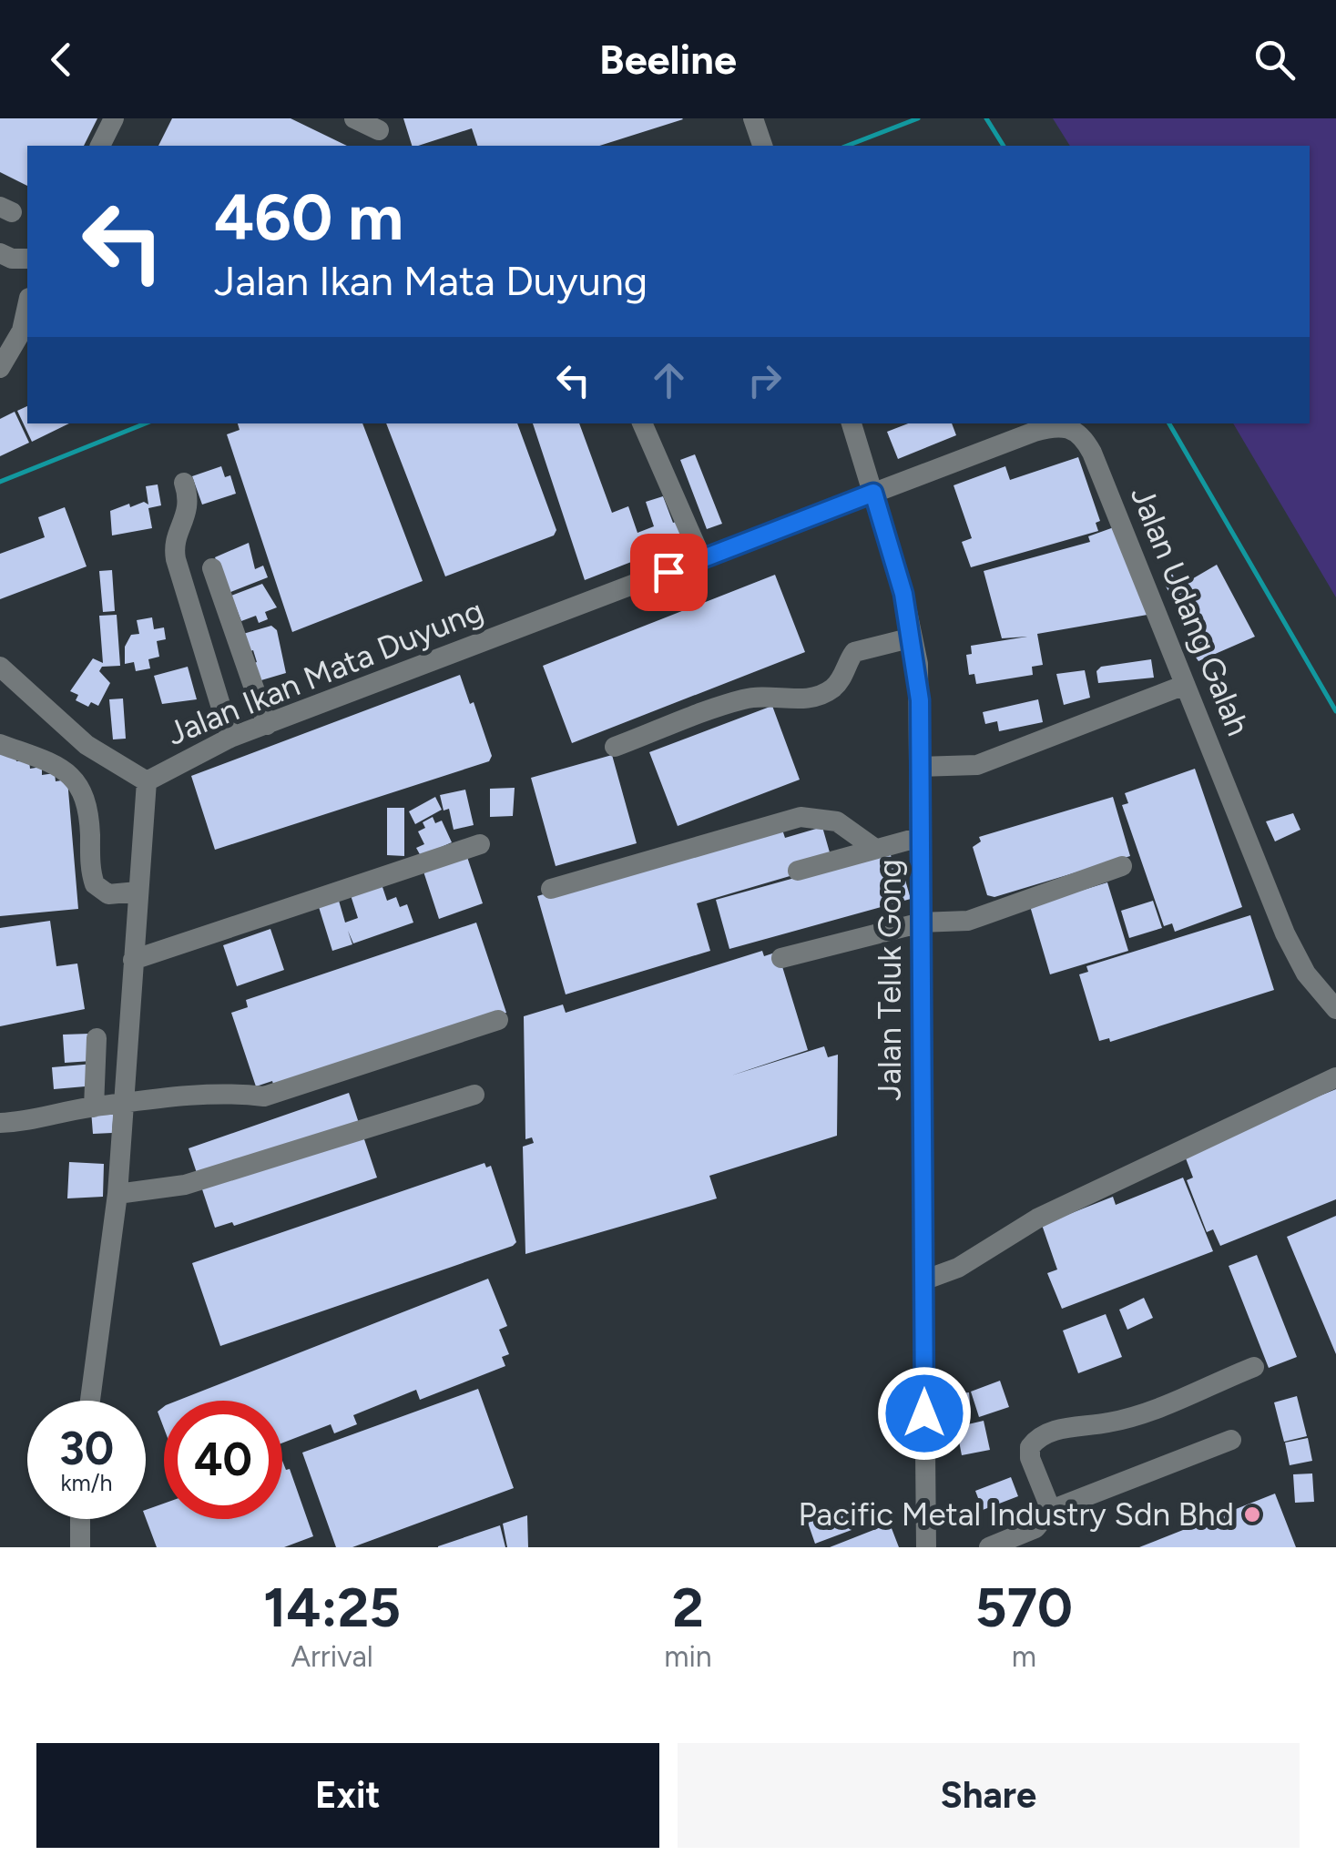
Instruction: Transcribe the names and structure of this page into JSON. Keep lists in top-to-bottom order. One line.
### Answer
{"streets":{"street":["Jalan Udang Galah","Jalan Ikan Mata Duyung","Jalan Teluk Gong"]},"crossings":[["Jalan Udang Galah","Jalan Ikan Mata Duyung"],["Jalan Udang Galah","Jalan Teluk Gong"],["Jalan Ikan Mata Duyung","Jalan Teluk Gong"]],"places":["Pacific Metal Industry Sdn Bhd"],"page":{"header":"Beeline","turn":["460 m","Jalan Ikan Mata Duyung"],"speed":"30 km/h","limit":"40","eta":["14:25","Arrival","2","min","570","m"],"buttons":["Exit","Share"]}}
